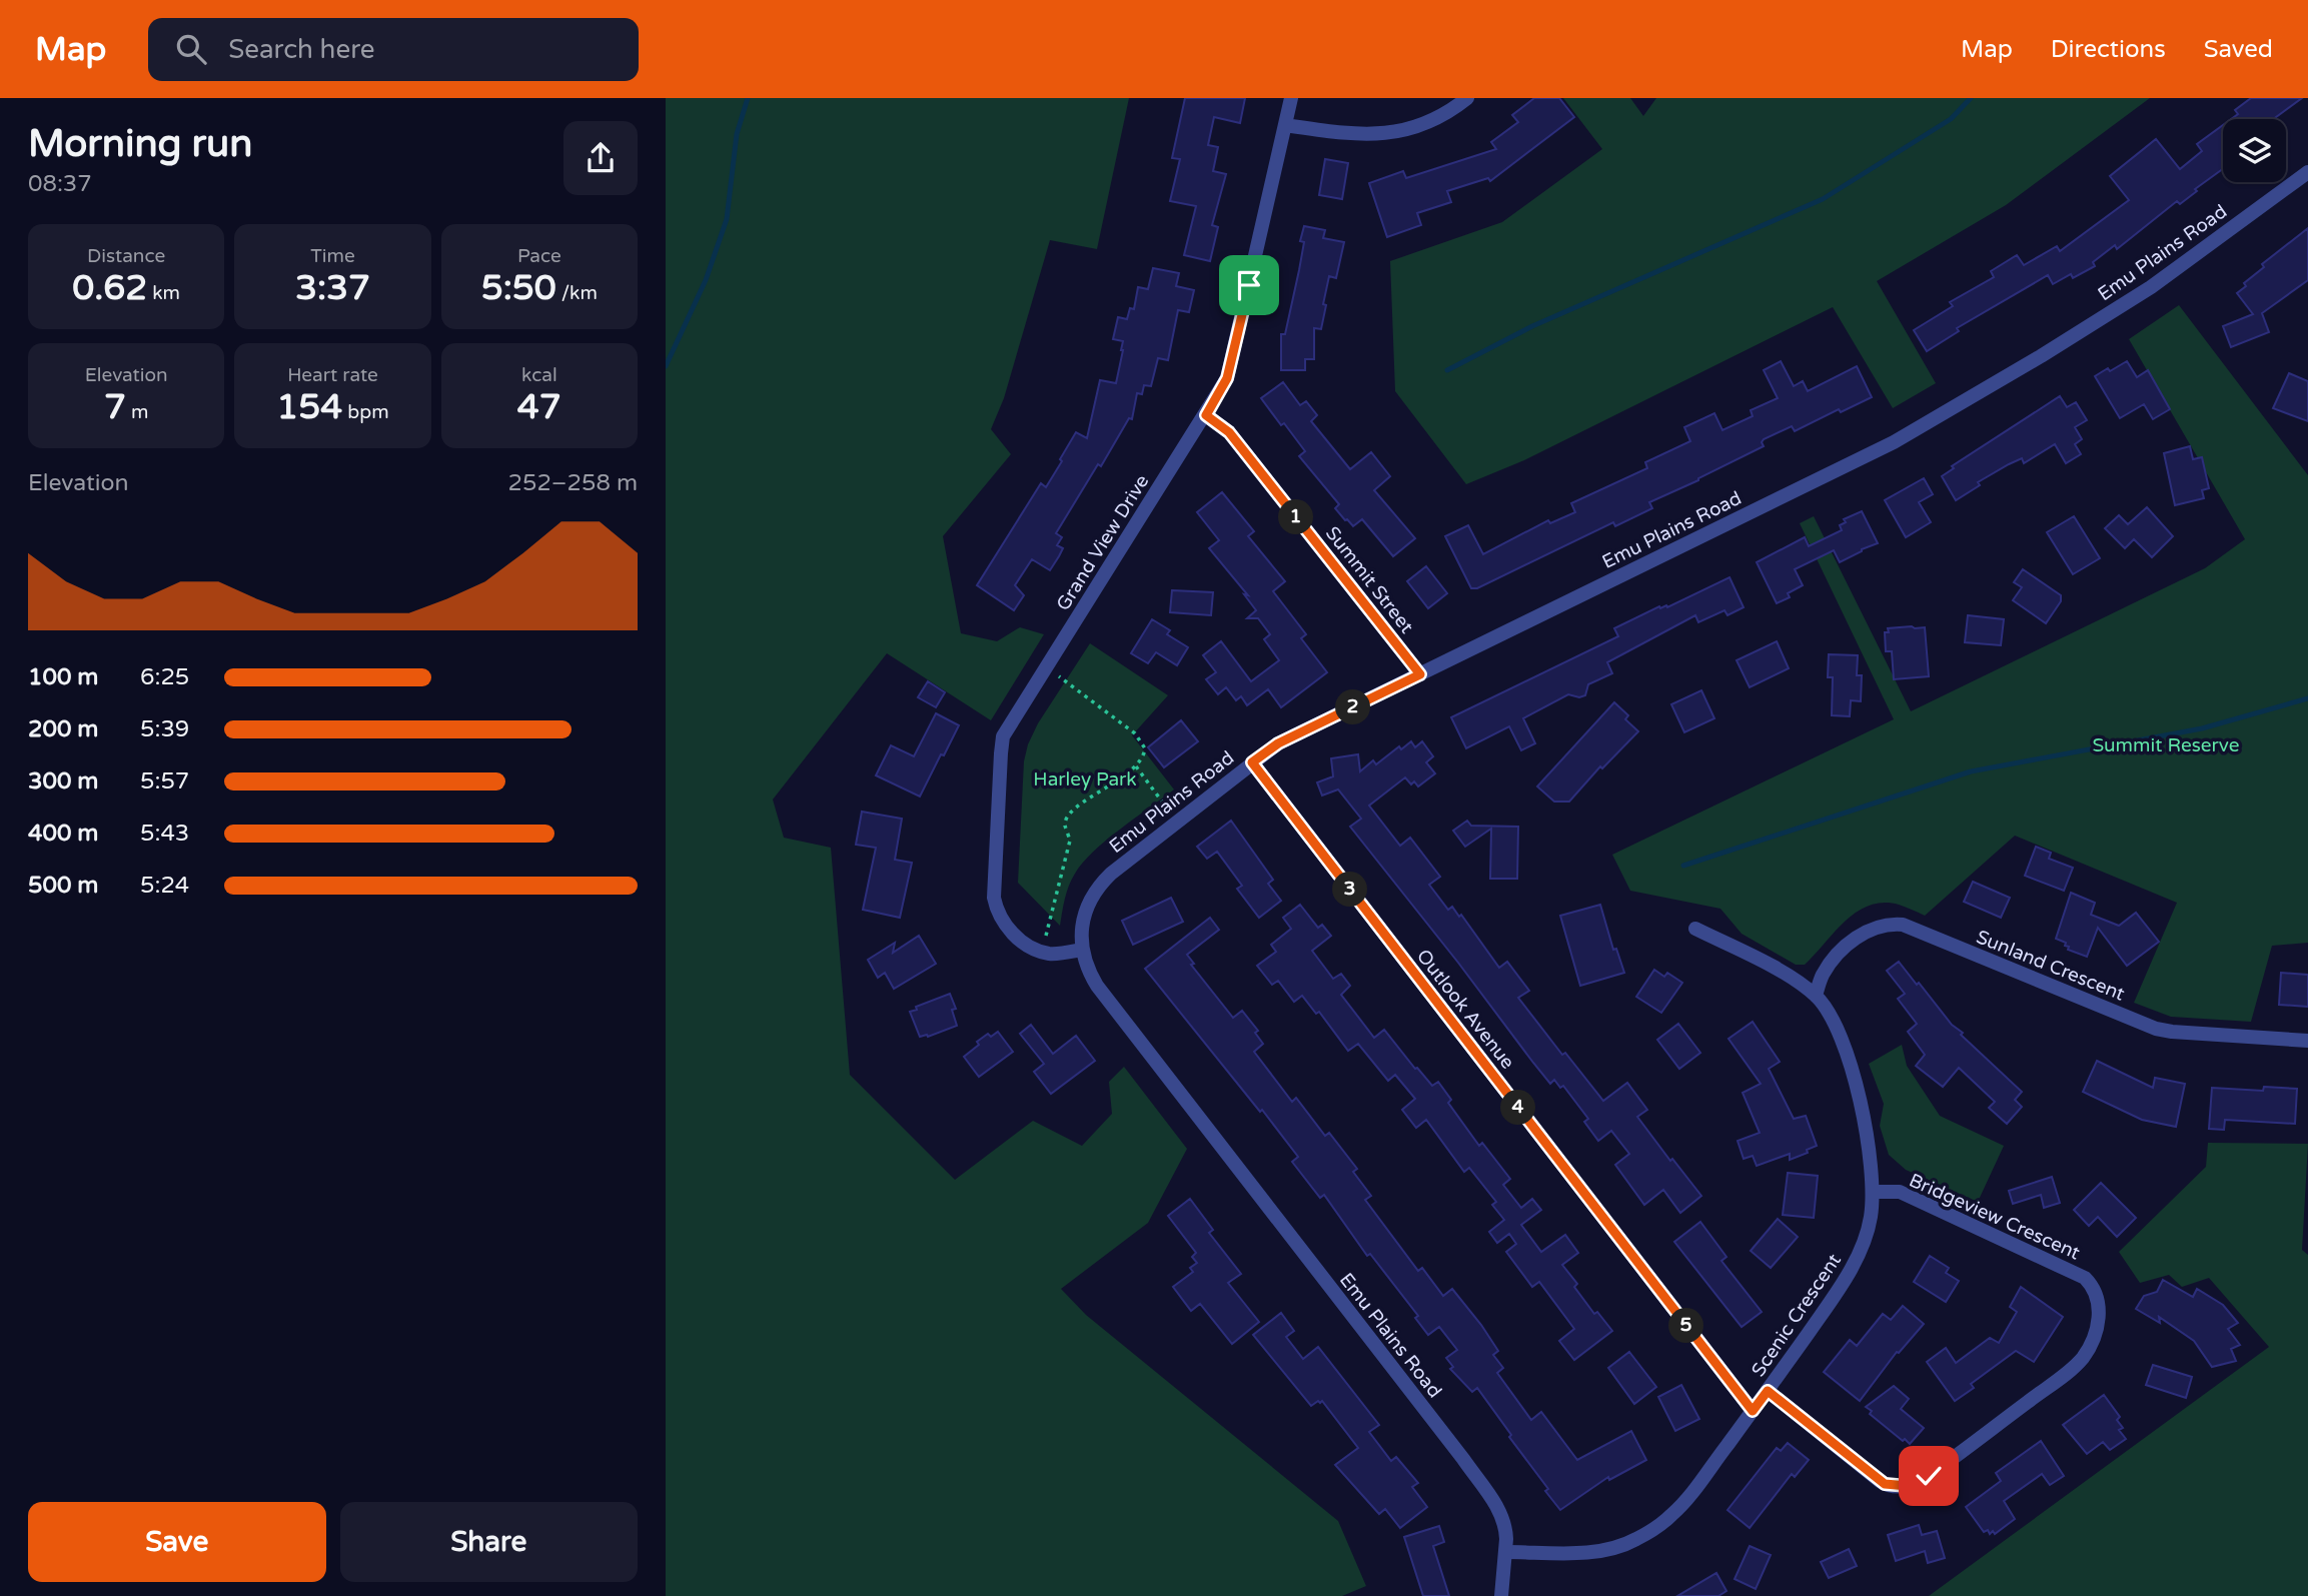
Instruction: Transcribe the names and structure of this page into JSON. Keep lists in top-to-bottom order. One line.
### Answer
{"streets":{"street":["Emu Plains Road","Grand View Drive","Summit Street","Sunland Crescent","Outlook Avenue","Bridgeview Crescent","Scenic Crescent"]},"crossings":[["Emu Plains Road","Summit Street"],["Emu Plains Road","Outlook Avenue"],["Emu Plains Road","Scenic Crescent"],["Grand View Drive","Summit Street"],["Sunland Crescent","Scenic Crescent"],["Outlook Avenue","Scenic Crescent"],["Bridgeview Crescent","Scenic Crescent"]],"parks":["Summit Reserve","Harley Park"],"page":{"header":"Map","search":"Search here","nav":["Map","Directions","Saved"],"heading":["Morning run","08:37"],"stats":[["Distance","0.62 km"],["Time","3:37"],["Pace","5:50 /km"],["Elevation","7 m"],["Heart rate","154 bpm"],["kcal","47"]],"chart":["Elevation","252–258 m"],"pins":["1","2","3","4","5"],"list":[{"name":"100 m","note":"6:25"},{"name":"200 m","note":"5:39"},{"name":"300 m","note":"5:57"},{"name":"400 m","note":"5:43"},{"name":"500 m","note":"5:24"}],"buttons":["Save","Share"]}}
